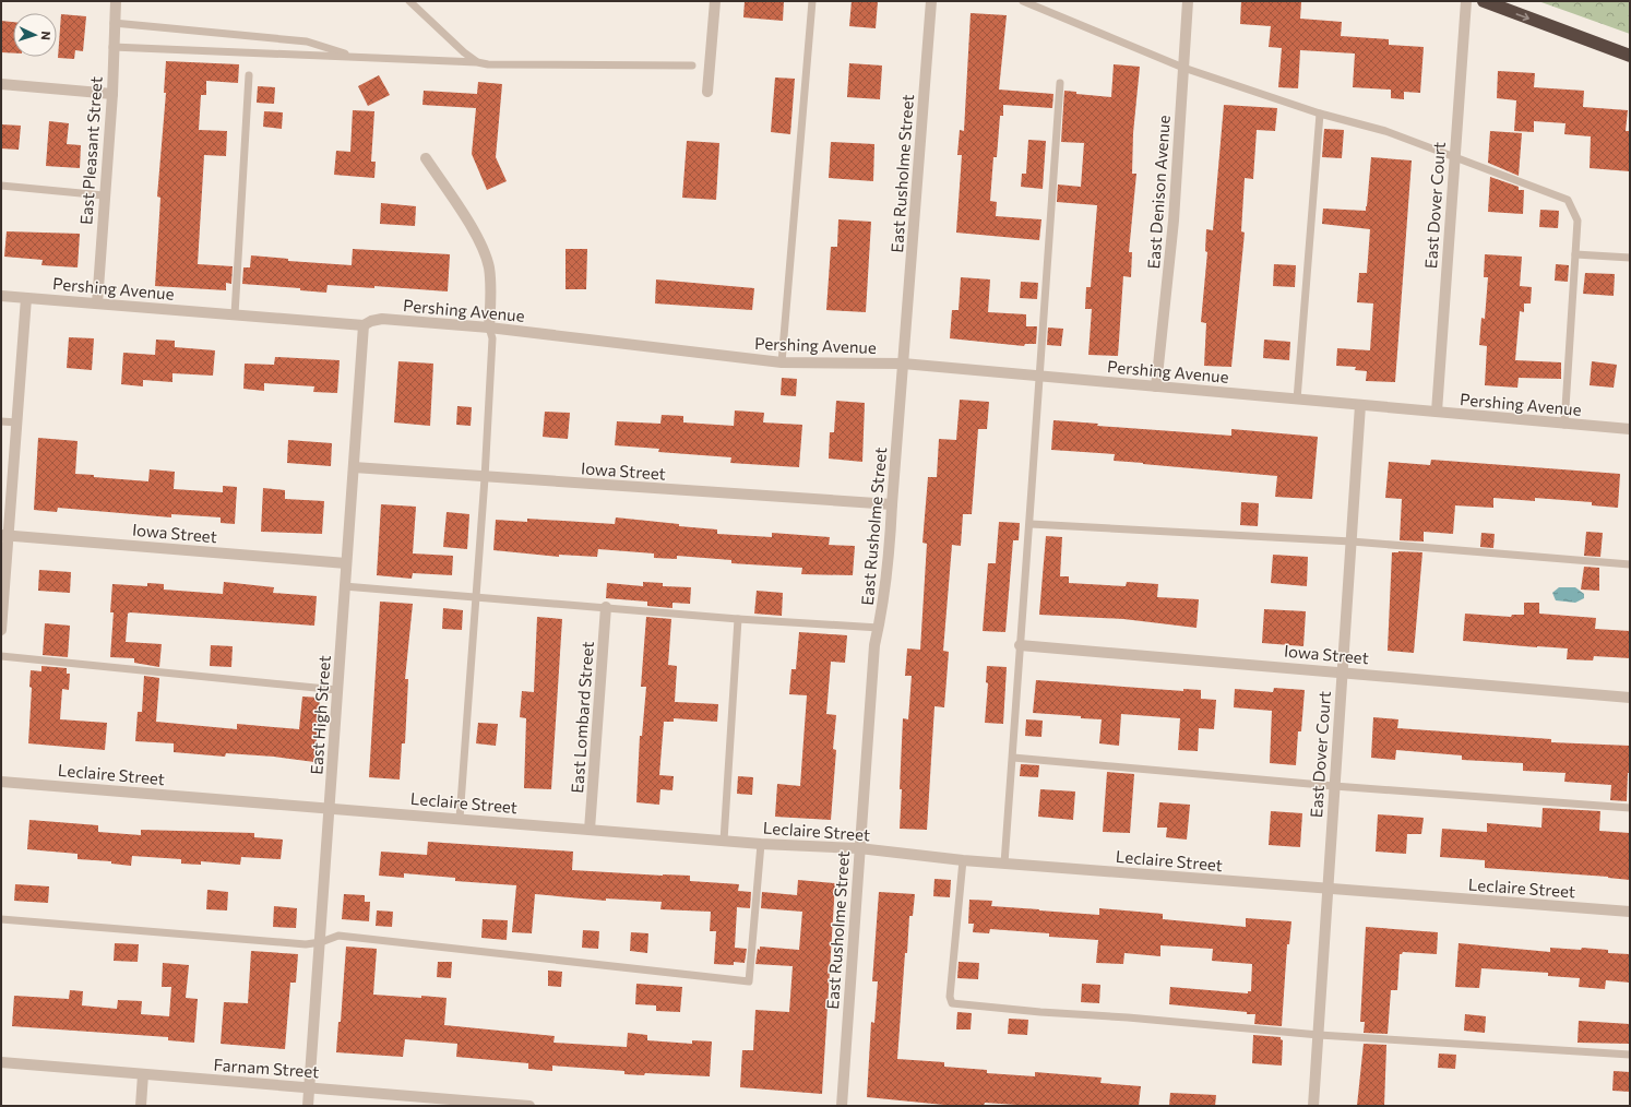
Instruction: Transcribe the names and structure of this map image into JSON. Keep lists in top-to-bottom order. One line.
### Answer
{"streets":{"street":["East Pleasant Street","East Rusholme Street","East Denison Avenue","East Dover Court","Pershing Avenue","Iowa Street","East High Street","East Lombard Street","Leclaire Street","Farnam Street"]},"crossings":[["East Pleasant Street","Pershing Avenue"],["East Rusholme Street","Pershing Avenue"],["East Rusholme Street","Iowa Street"],["East Rusholme Street","Leclaire Street"],["East Denison Avenue","Pershing Avenue"],["East Dover Court","Pershing Avenue"],["East Dover Court","Iowa Street"],["East Dover Court","Leclaire Street"],["Pershing Avenue","East High Street"],["Iowa Street","East High Street"],["East High Street","Leclaire Street"],["East High Street","Farnam Street"],["East Lombard Street","Leclaire Street"]],"north":"right"}
